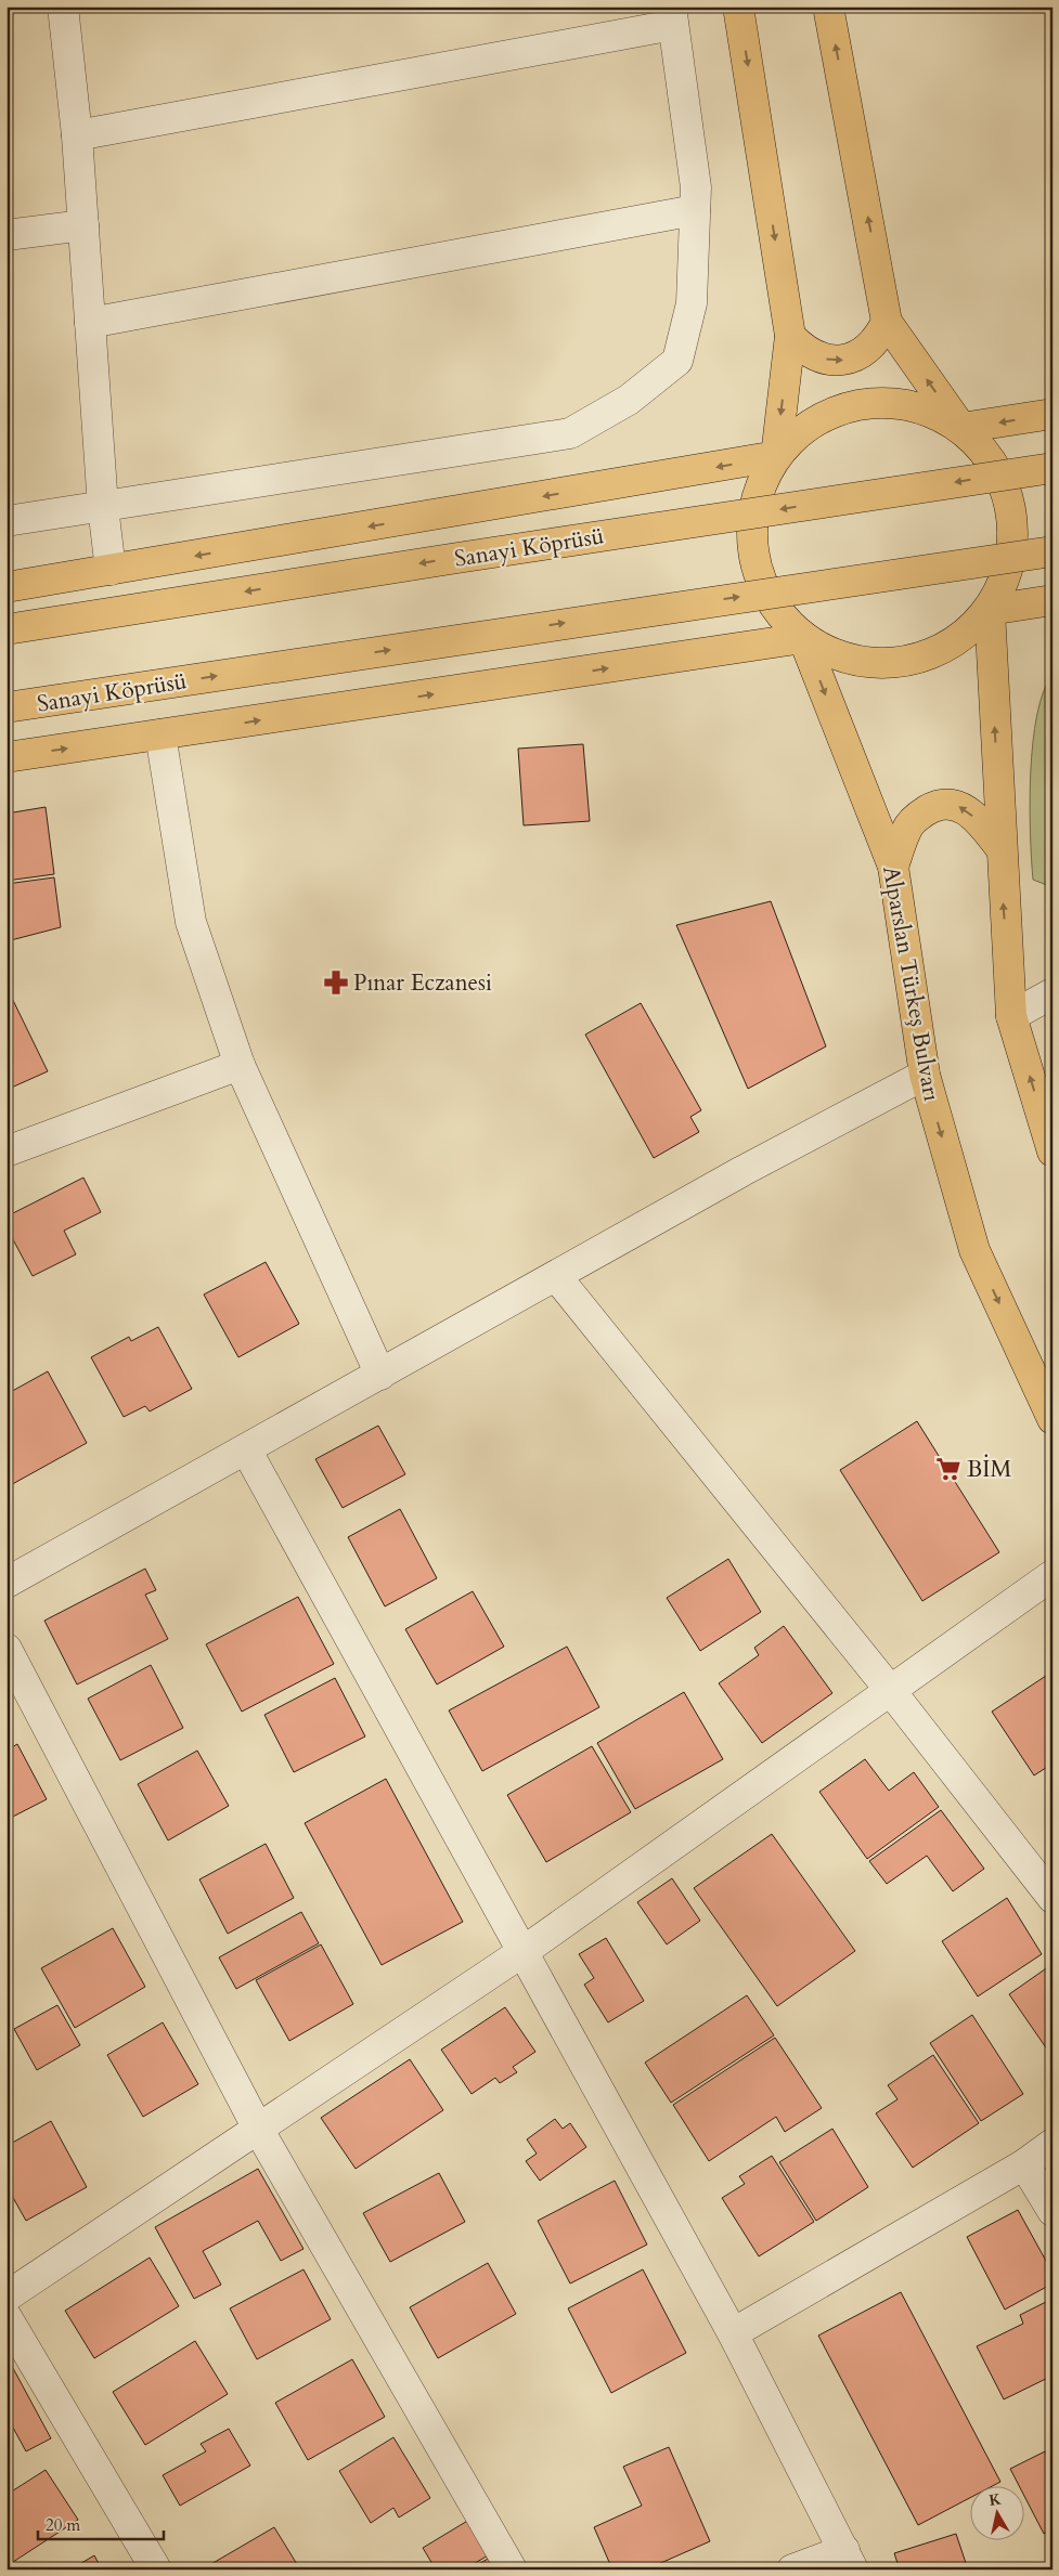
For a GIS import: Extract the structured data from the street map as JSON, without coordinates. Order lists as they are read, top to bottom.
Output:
{
  "streets": {
    "main road": ["Sanayi Köprüsü", "Alparslan Türkeş Bulvarı"]
  },
  "places": {
    "pharmacy": ["Pınar Eczanesi"],
    "supermarket": ["BİM"]
  },
  "scale_bar": "20 m",
  "north": "top"
}
